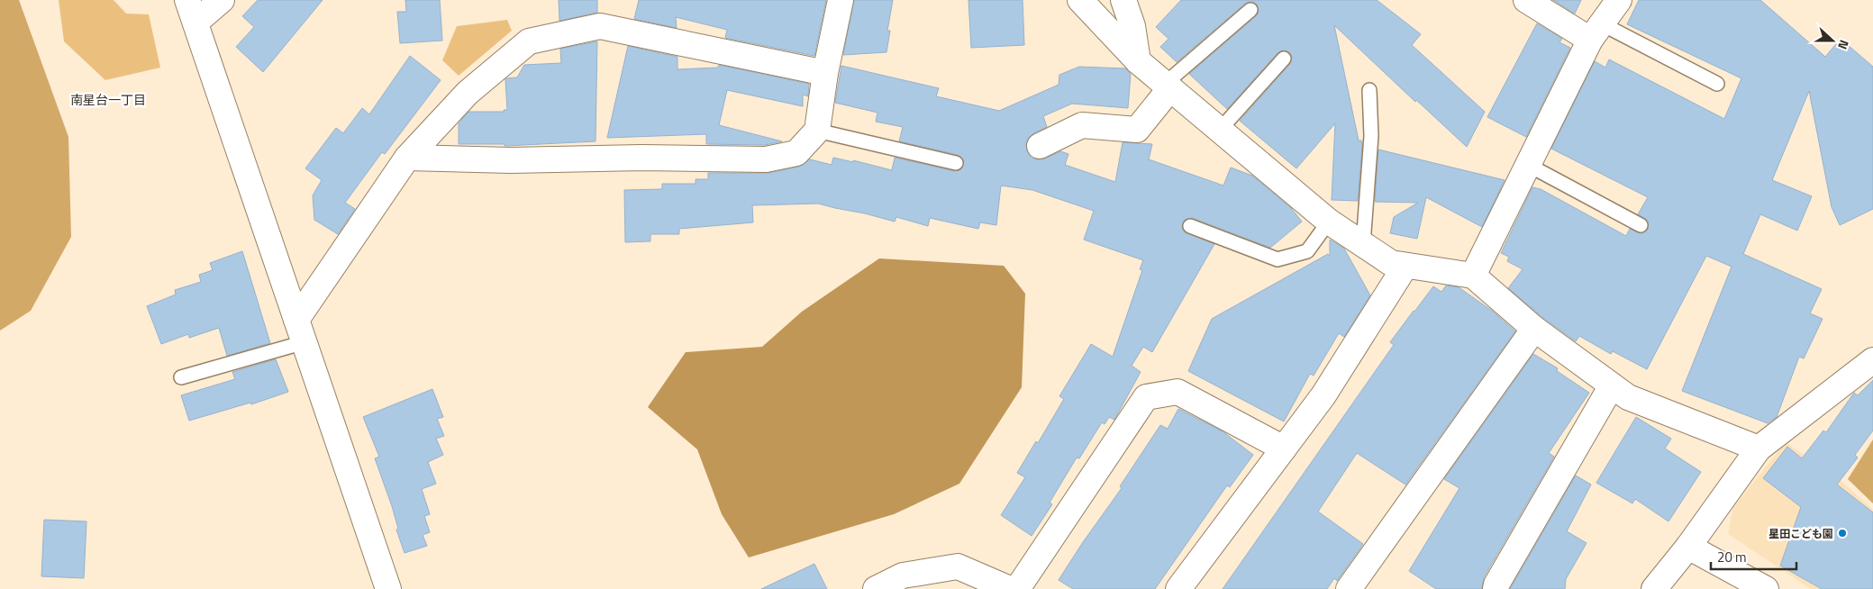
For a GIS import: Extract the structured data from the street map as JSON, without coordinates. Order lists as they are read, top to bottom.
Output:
{
  "districts": ["南星台一丁目"],
  "places": ["星田こども園"],
  "scale_bar": "20 m",
  "north": "right"
}
